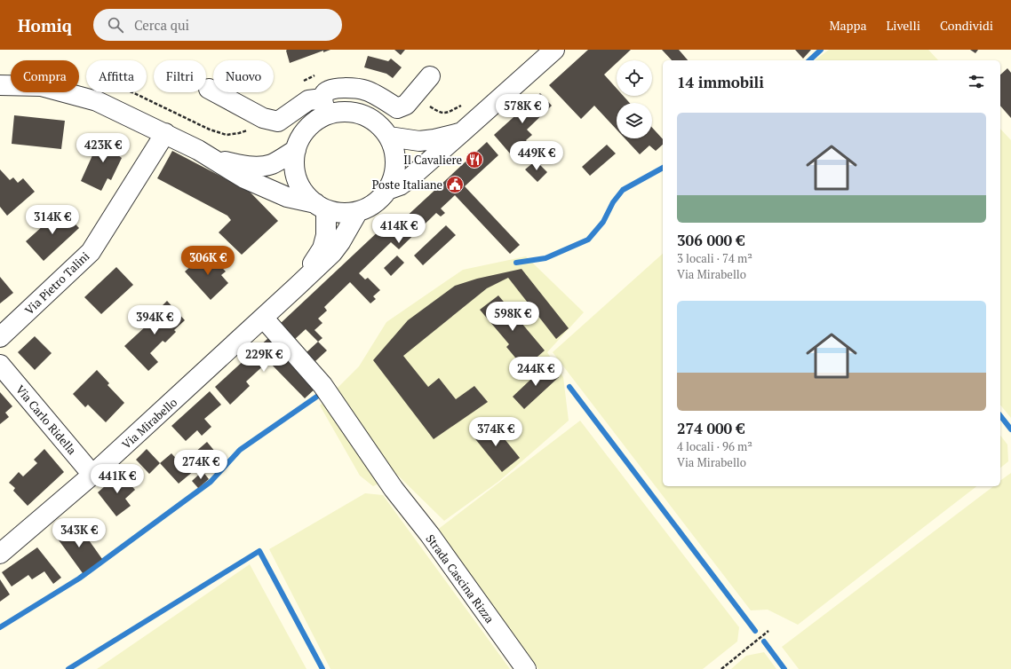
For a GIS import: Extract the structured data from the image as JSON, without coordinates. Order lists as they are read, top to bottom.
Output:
{
  "streets": {
    "street": [
      "Via Pietro Talini",
      "Via Carlo Ridella",
      "Via Mirabello",
      "Strada Cascina Rizza"
    ]
  },
  "crossings": [
    ["Via Carlo Ridella", "Via Mirabello"],
    ["Via Mirabello", "Strada Cascina Rizza"]
  ],
  "places": {
    "restaurant": ["Il Cavaliere"],
    "public building": ["Poste Italiane"]
  },
  "page": {
    "header": "Homiq",
    "search": "Cerca qui",
    "nav": ["Mappa", "Livelli", "Condividi"],
    "chip": [
      "Compra",
      "Affitta",
      "Filtri",
      "Nuovo"
    ],
    "heading": "14 immobili",
    "price": [
      "578K €",
      "423K €",
      "449K €",
      "314K €",
      "414K €",
      "306K €",
      "598K €",
      "394K €",
      "229K €",
      "244K €",
      "374K €",
      "274K €",
      "441K €",
      "343K €"
    ],
    "list": [
      {
        "name": "306 000 €",
        "note": "3 locali · 74 m² · Via Mirabello"
      },
      {
        "name": "274 000 €",
        "note": "4 locali · 96 m² · Via Mirabello"
      }
    ]
  }
}
